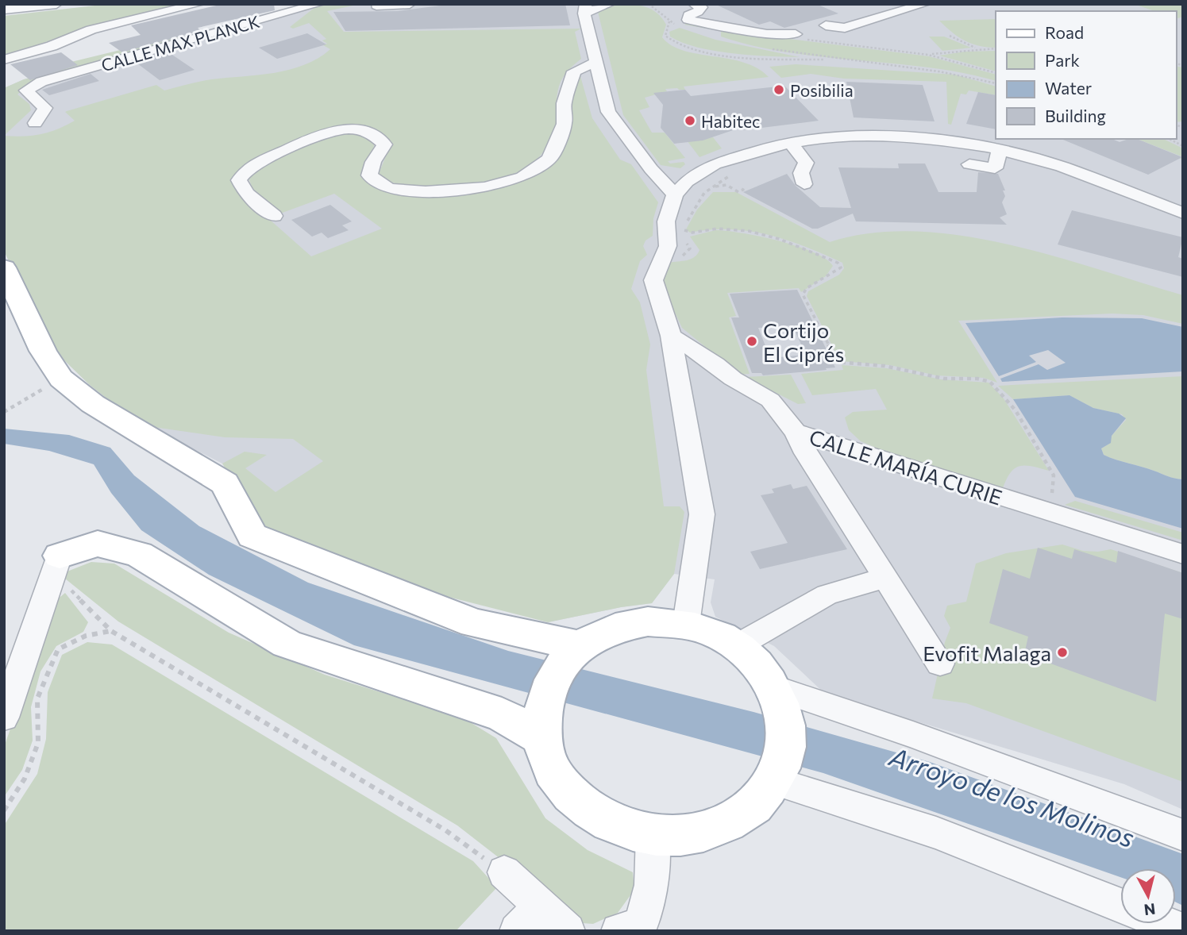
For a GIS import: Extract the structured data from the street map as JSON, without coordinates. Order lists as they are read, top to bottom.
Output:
{
  "streets": {
    "street": ["CALLE MAX PLANCK", "CALLE MARÍA CURIE"]
  },
  "water": ["Arroyo de los Molinos"],
  "places": [
    "Posibilia",
    "Habitec",
    "Cortijo El Ciprés",
    "Evofit Malaga"
  ],
  "legend": [
    "Road",
    "Park",
    "Water",
    "Building"
  ],
  "north": "bottom"
}
